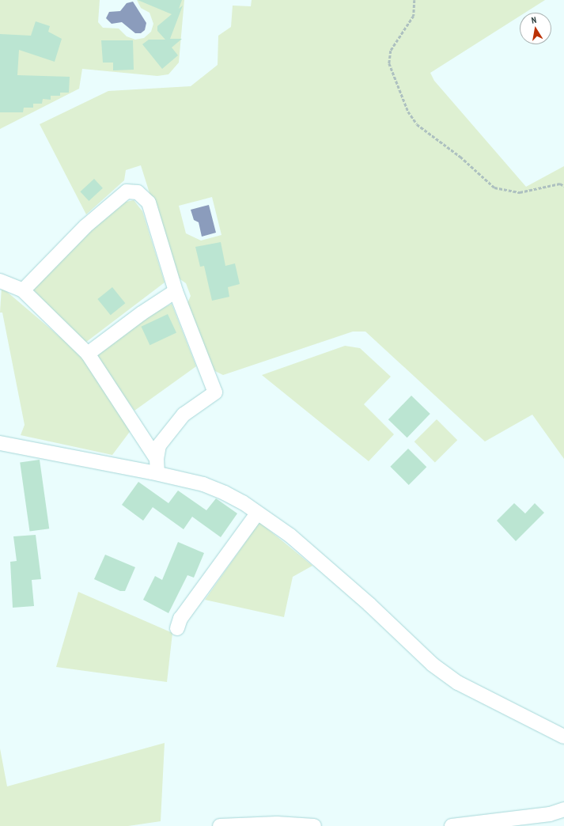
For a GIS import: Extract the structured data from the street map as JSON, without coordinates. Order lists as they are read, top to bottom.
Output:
{
  "north": "top"
}
